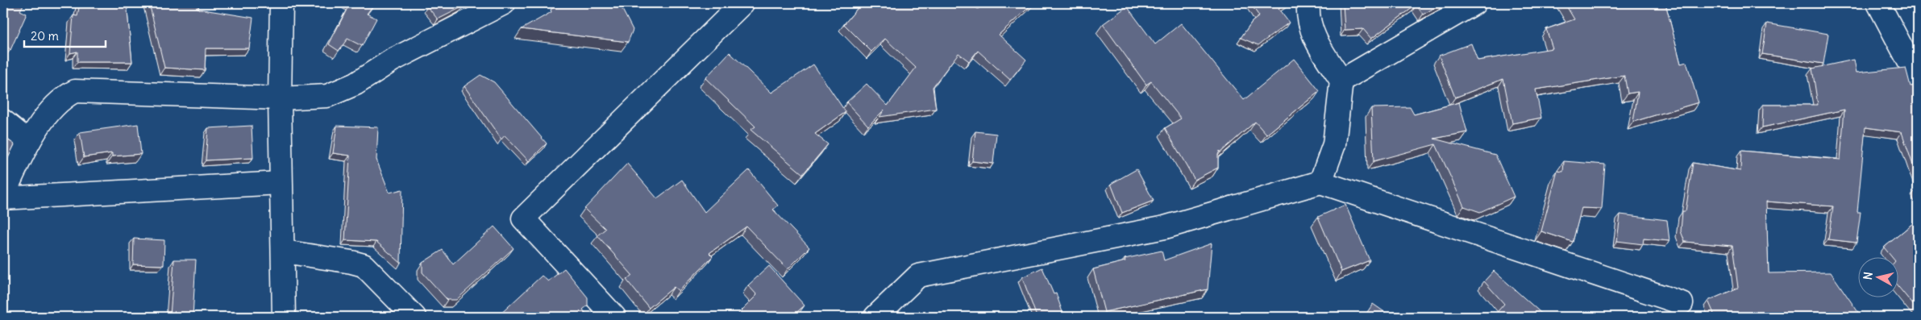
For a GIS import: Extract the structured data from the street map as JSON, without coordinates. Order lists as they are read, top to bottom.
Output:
{
  "scale_bar": "20 m",
  "north": "left"
}
